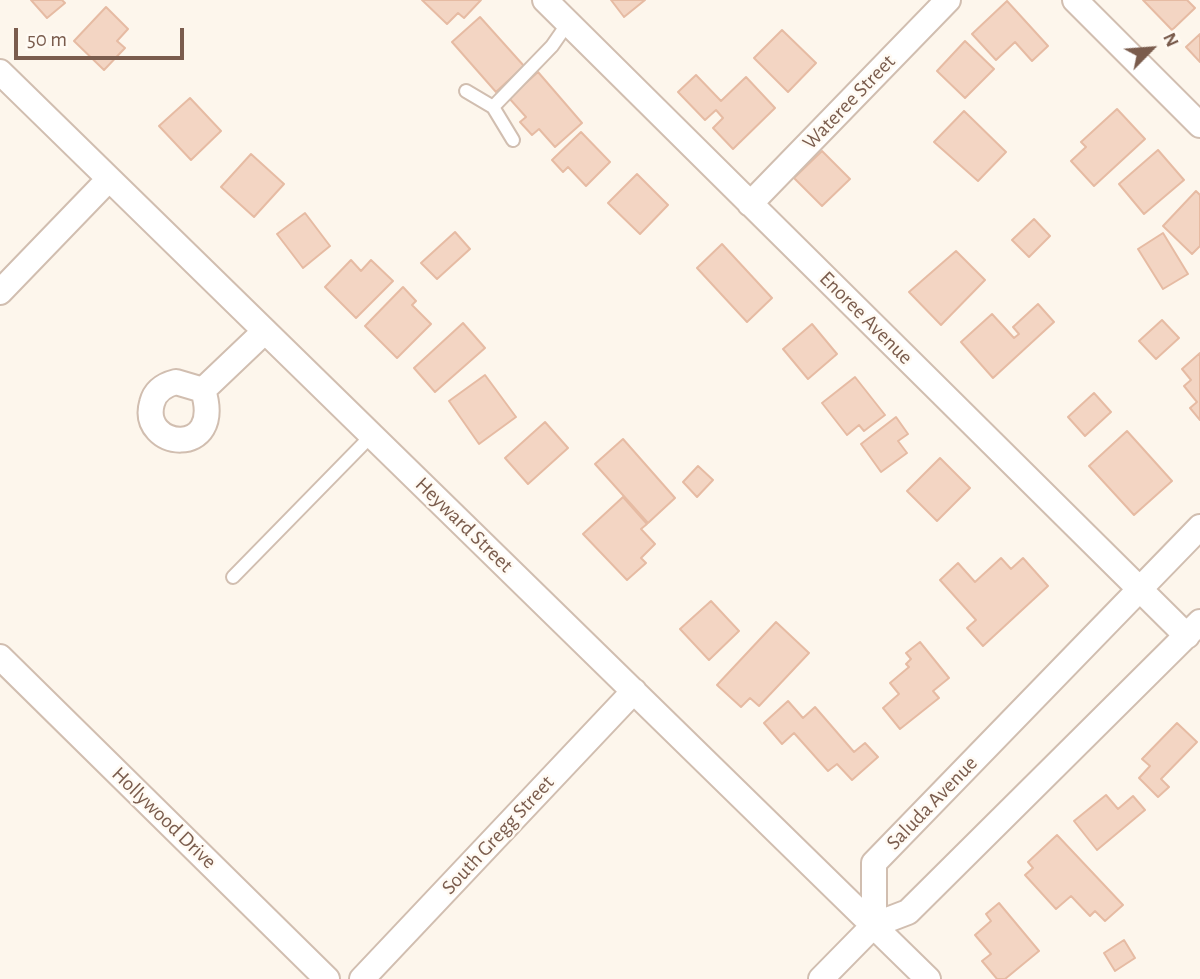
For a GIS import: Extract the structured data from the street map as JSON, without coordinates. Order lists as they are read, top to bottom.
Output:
{
  "streets": {
    "street": [
      "Wateree Street",
      "Enoree Avenue",
      "Heyward Street",
      "Saluda Avenue",
      "Hollywood Drive",
      "South Gregg Street"
    ]
  },
  "crossings": [
    ["Wateree Street", "Enoree Avenue"],
    ["Enoree Avenue", "Saluda Avenue"],
    ["Heyward Street", "Saluda Avenue"],
    ["Heyward Street", "South Gregg Street"]
  ],
  "scale_bar": "50 m",
  "north": "top right"
}
